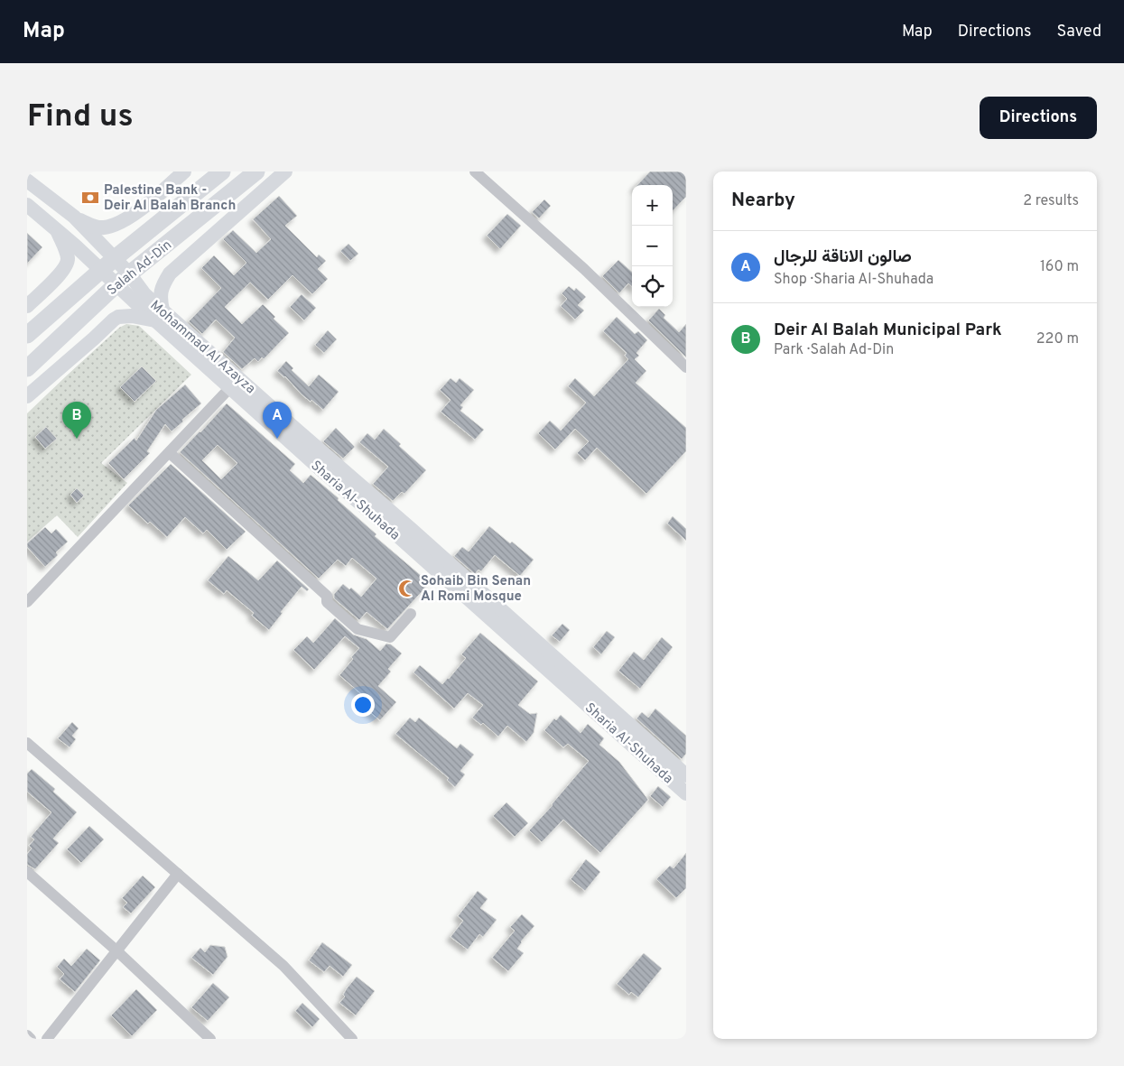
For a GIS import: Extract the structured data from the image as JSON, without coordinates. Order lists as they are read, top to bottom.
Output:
{
  "streets": {
    "highway": ["Salah Ad-Din"],
    "main road": ["Mohammad Al Azayza", "Sharia Al-Shuhada"]
  },
  "crossings": [
    ["Mohammad Al Azayza", "Sharia Al-Shuhada"]
  ],
  "places": {
    "bank": ["Palestine Bank - Deir Al Balah Branch"],
    "mosque": ["Sohaib Bin Senan Al Romi Mosque"]
  },
  "page": {
    "header": "Map",
    "nav": ["Map", "Directions", "Saved"],
    "buttons": "Directions",
    "title": "Find us",
    "heading": ["Nearby", "2 results"],
    "map_buttons": ["+", "−"],
    "list": [
      {
        "mark": "A",
        "name": "صالون الاناقة للرجال",
        "note": "Shop · Sharia Al-Shuhada",
        "value": "160 m"
      },
      {
        "mark": "B",
        "name": "Deir Al Balah Municipal Park",
        "note": "Park · Salah Ad-Din",
        "value": "220 m"
      }
    ],
    "pins": ["A", "B"]
  }
}
